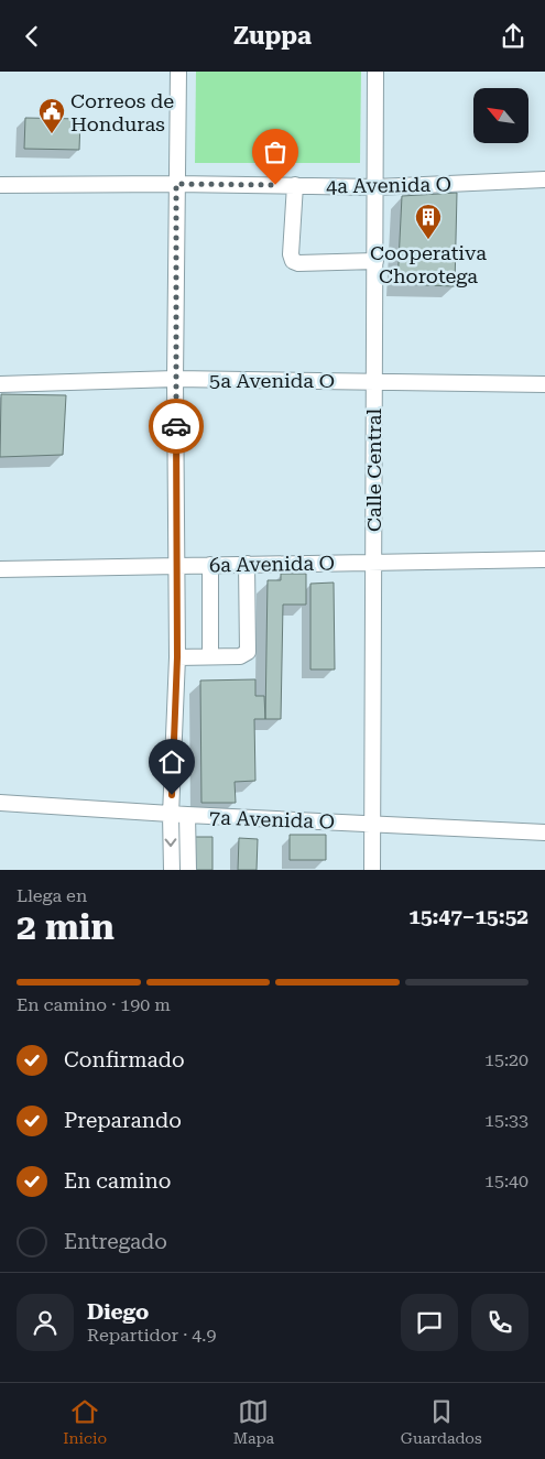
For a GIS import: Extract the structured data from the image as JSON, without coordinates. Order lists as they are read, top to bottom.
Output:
{
  "streets": {
    "street": [
      "4a Avenida O",
      "5a Avenida O",
      "Calle Central",
      "6a Avenida O",
      "7a Avenida O"
    ]
  },
  "crossings": [
    ["4a Avenida O", "Calle Central"],
    ["5a Avenida O", "Calle Central"],
    ["Calle Central", "6a Avenida O"],
    ["Calle Central", "7a Avenida O"]
  ],
  "places": {
    "public building": ["Correos de Honduras"],
    "building": ["Cooperativa Chorotega"]
  },
  "north": "top left",
  "page": {
    "header": "Zuppa",
    "heading": ["2 min", "Llega en", "15:47–15:52"],
    "panel": ["Diego", "Repartidor · 4.9"],
    "bar": "En camino · 190 m",
    "list": [
      ["Confirmado", "15:20"],
      ["Preparando", "15:33"],
      ["En camino", "15:40"],
      "Entregado"
    ],
    "tabs": ["Inicio", "Mapa", "Guardados"]
  }
}
